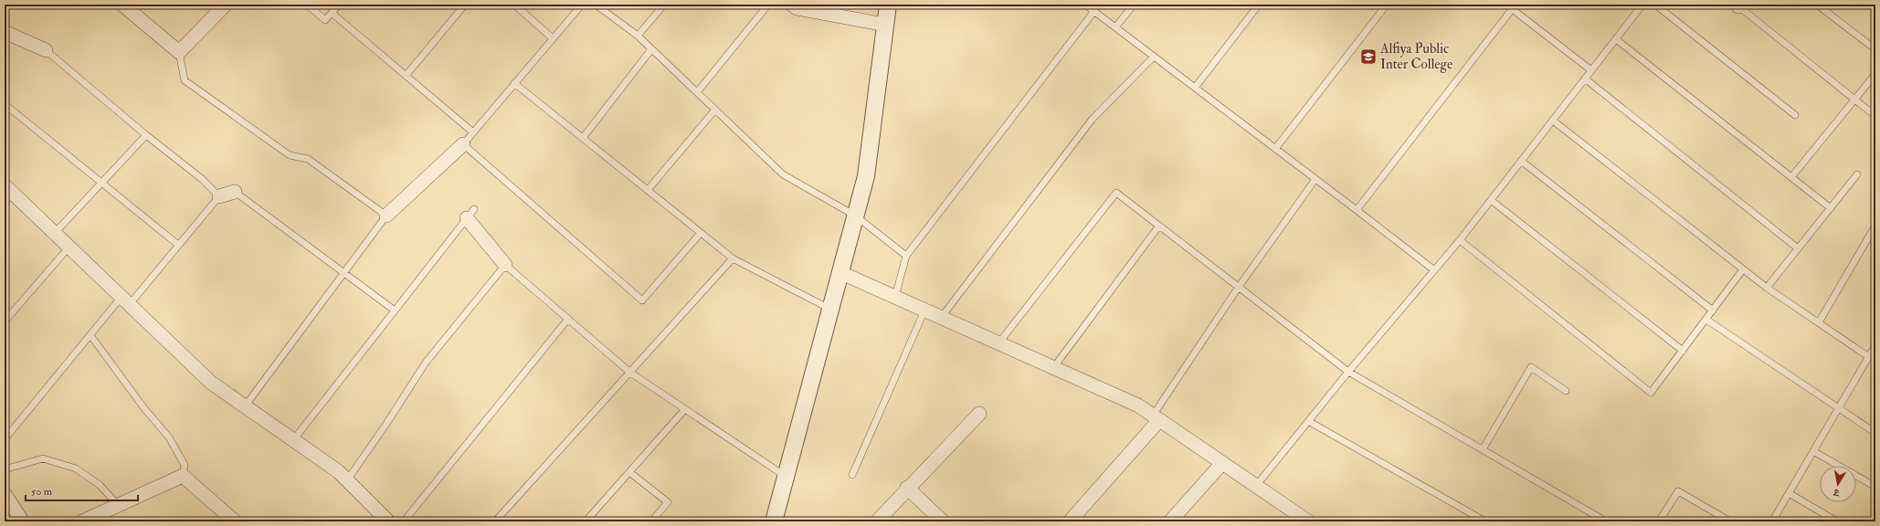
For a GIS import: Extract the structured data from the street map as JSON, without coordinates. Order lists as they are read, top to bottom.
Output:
{
  "places": {
    "school or university": ["Alfiya Public Inter College"]
  },
  "scale_bar": "50 m",
  "north": "bottom"
}
